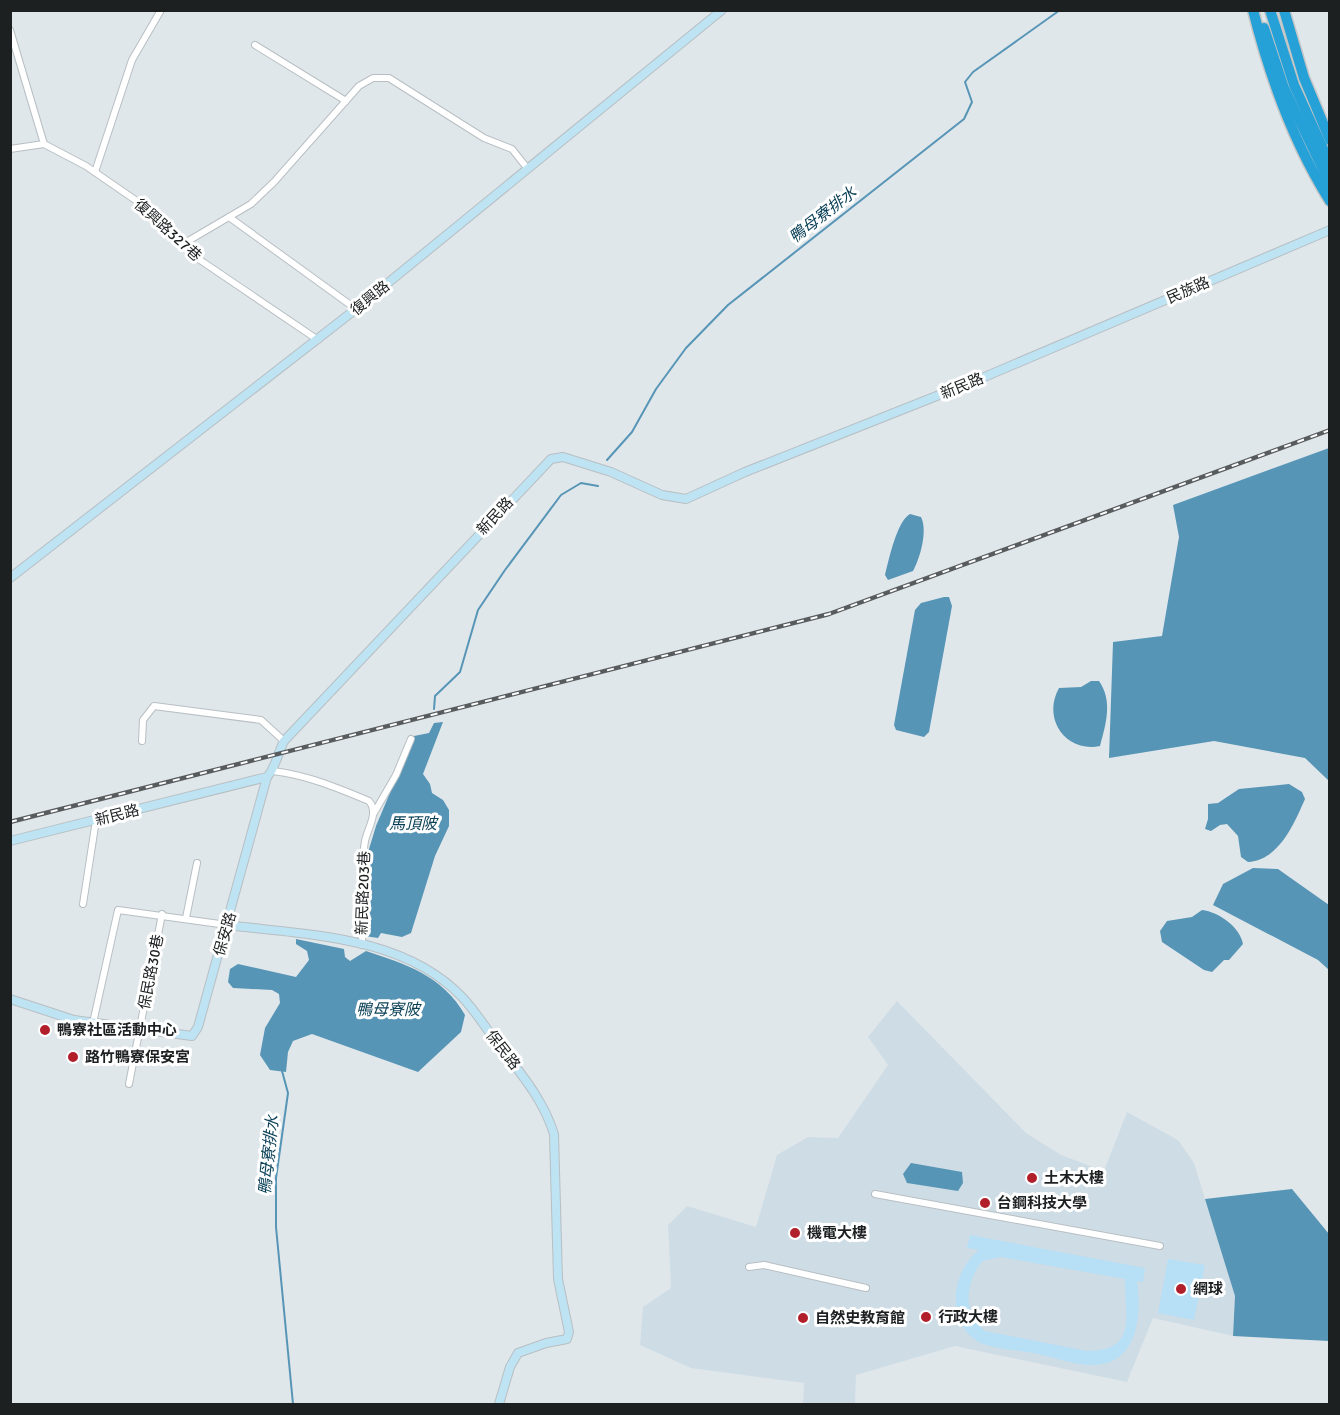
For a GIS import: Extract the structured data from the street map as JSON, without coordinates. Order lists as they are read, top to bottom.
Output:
{
  "streets": {
    "street": [
      "復興路327巷",
      "民族路",
      "復興路",
      "新民路",
      "新民路203巷",
      "保安路",
      "保民路30巷",
      "保民路"
    ]
  },
  "crossings": [
    ["復興路327巷", "復興路"],
    ["民族路", "新民路"],
    ["新民路", "保安路"],
    ["新民路203巷", "保民路"],
    ["保安路", "保民路30巷"],
    ["保安路", "保民路"],
    ["保民路30巷", "保民路"]
  ],
  "water": ["鴨母寮排水", "馬頂陂", "鴨母寮陂"],
  "places": [
    "鴨寮社區活動中心",
    "路竹鴨寮保安宮",
    "土木大樓",
    "台鋼科技大學",
    "機電大樓",
    "網球",
    "行政大樓",
    "自然史教育館"
  ]
}
